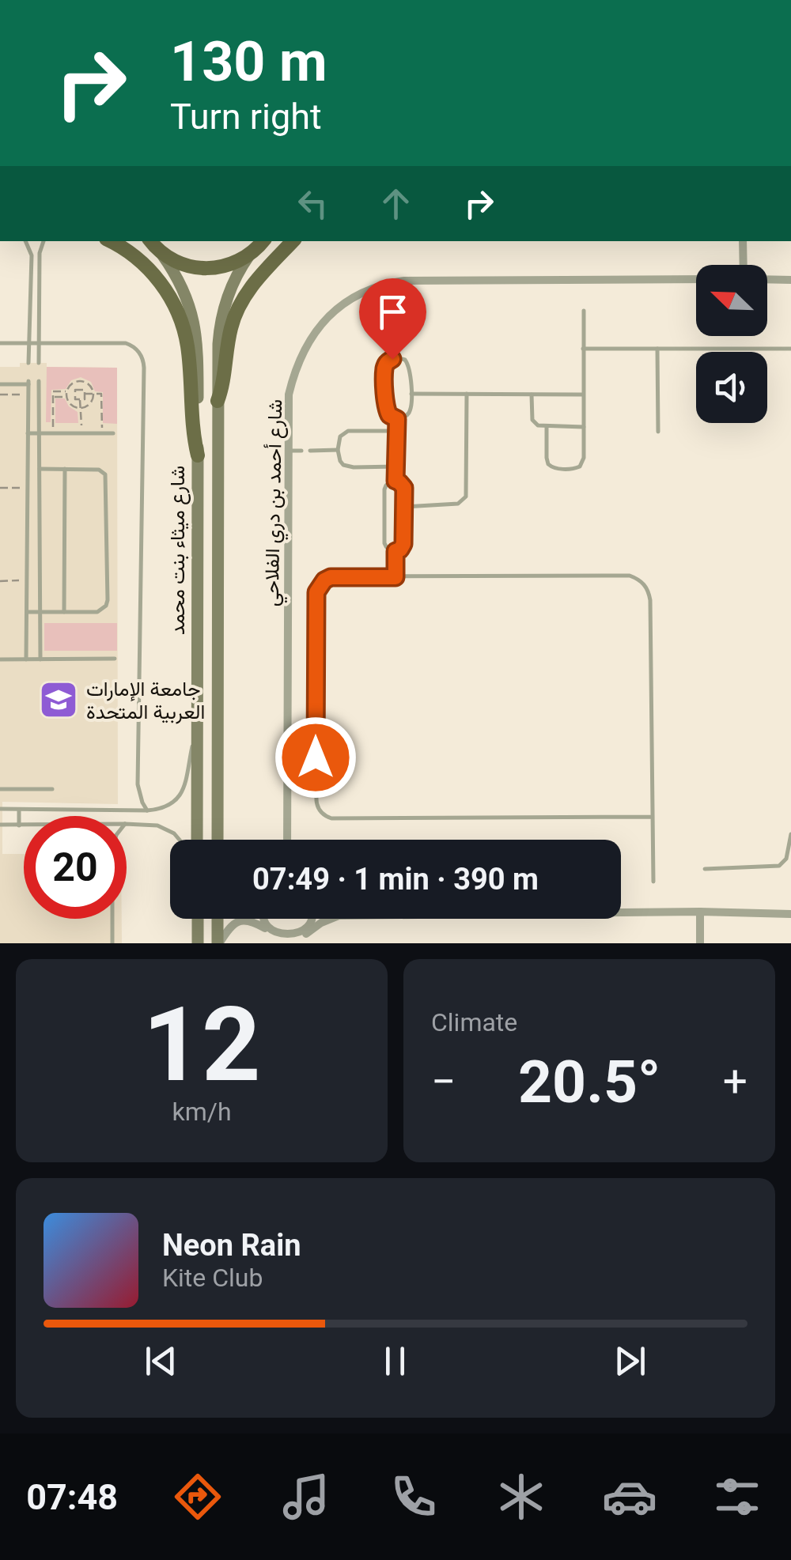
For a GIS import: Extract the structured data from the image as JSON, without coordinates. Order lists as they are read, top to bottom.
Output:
{
  "streets": {
    "main road": ["شارع ميثاء بنت محمد"],
    "street": ["شارع أحمد بن دري الفلاحي"]
  },
  "places": {
    "school or university": ["جامعة الإمارات العربية المتحدة"]
  },
  "north": "top left",
  "page": {
    "turn": ["130 m", "Turn right"],
    "limit": "20",
    "trip": "07:49 · 1 min · 390 m",
    "tile": [
      ["12", "km/h"],
      "Climate"
    ],
    "heat": ["−", "20.5°", "+"],
    "song": ["Neon Rain", "Kite Club"],
    "tabs": "07:48"
  }
}
